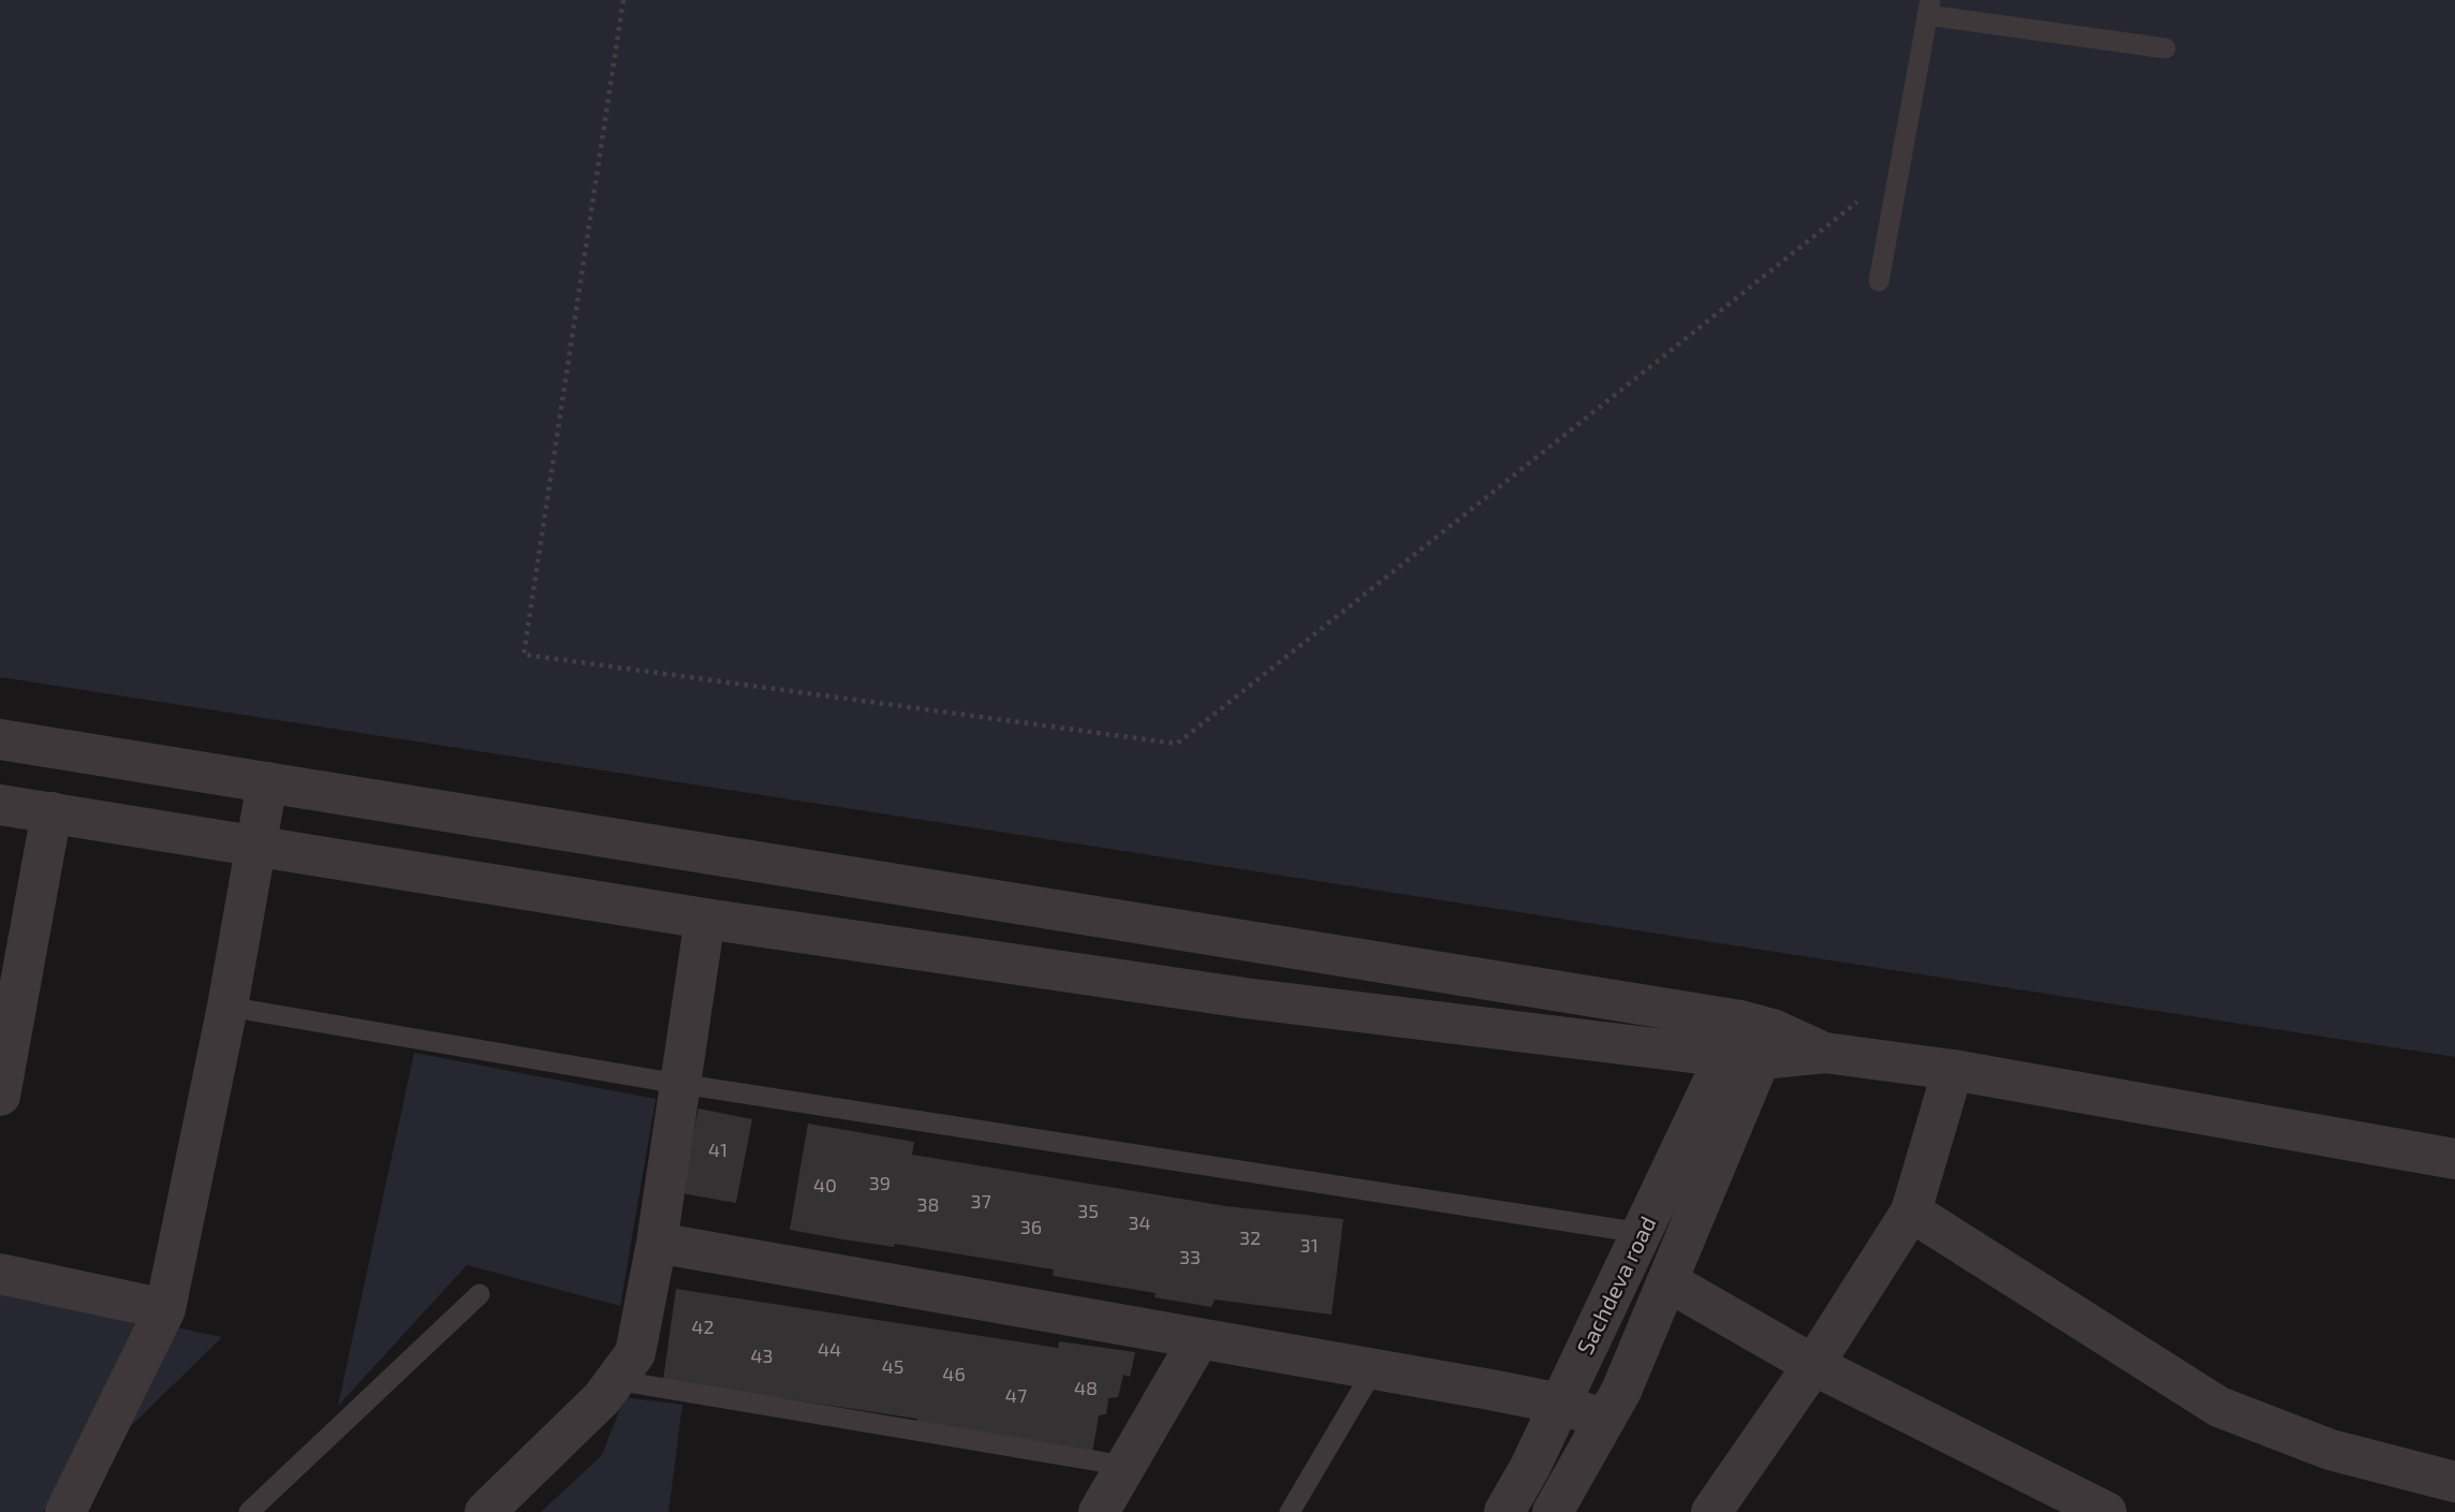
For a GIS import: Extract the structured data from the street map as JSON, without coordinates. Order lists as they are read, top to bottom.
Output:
{
  "streets": {
    "street": ["Sachdeva road"]
  },
  "house_numbers": [
    "41",
    "39",
    "40",
    "37",
    "38",
    "35",
    "34",
    "36",
    "32",
    "31",
    "33",
    "42",
    "44",
    "43",
    "45",
    "46",
    "48",
    "47"
  ]
}
